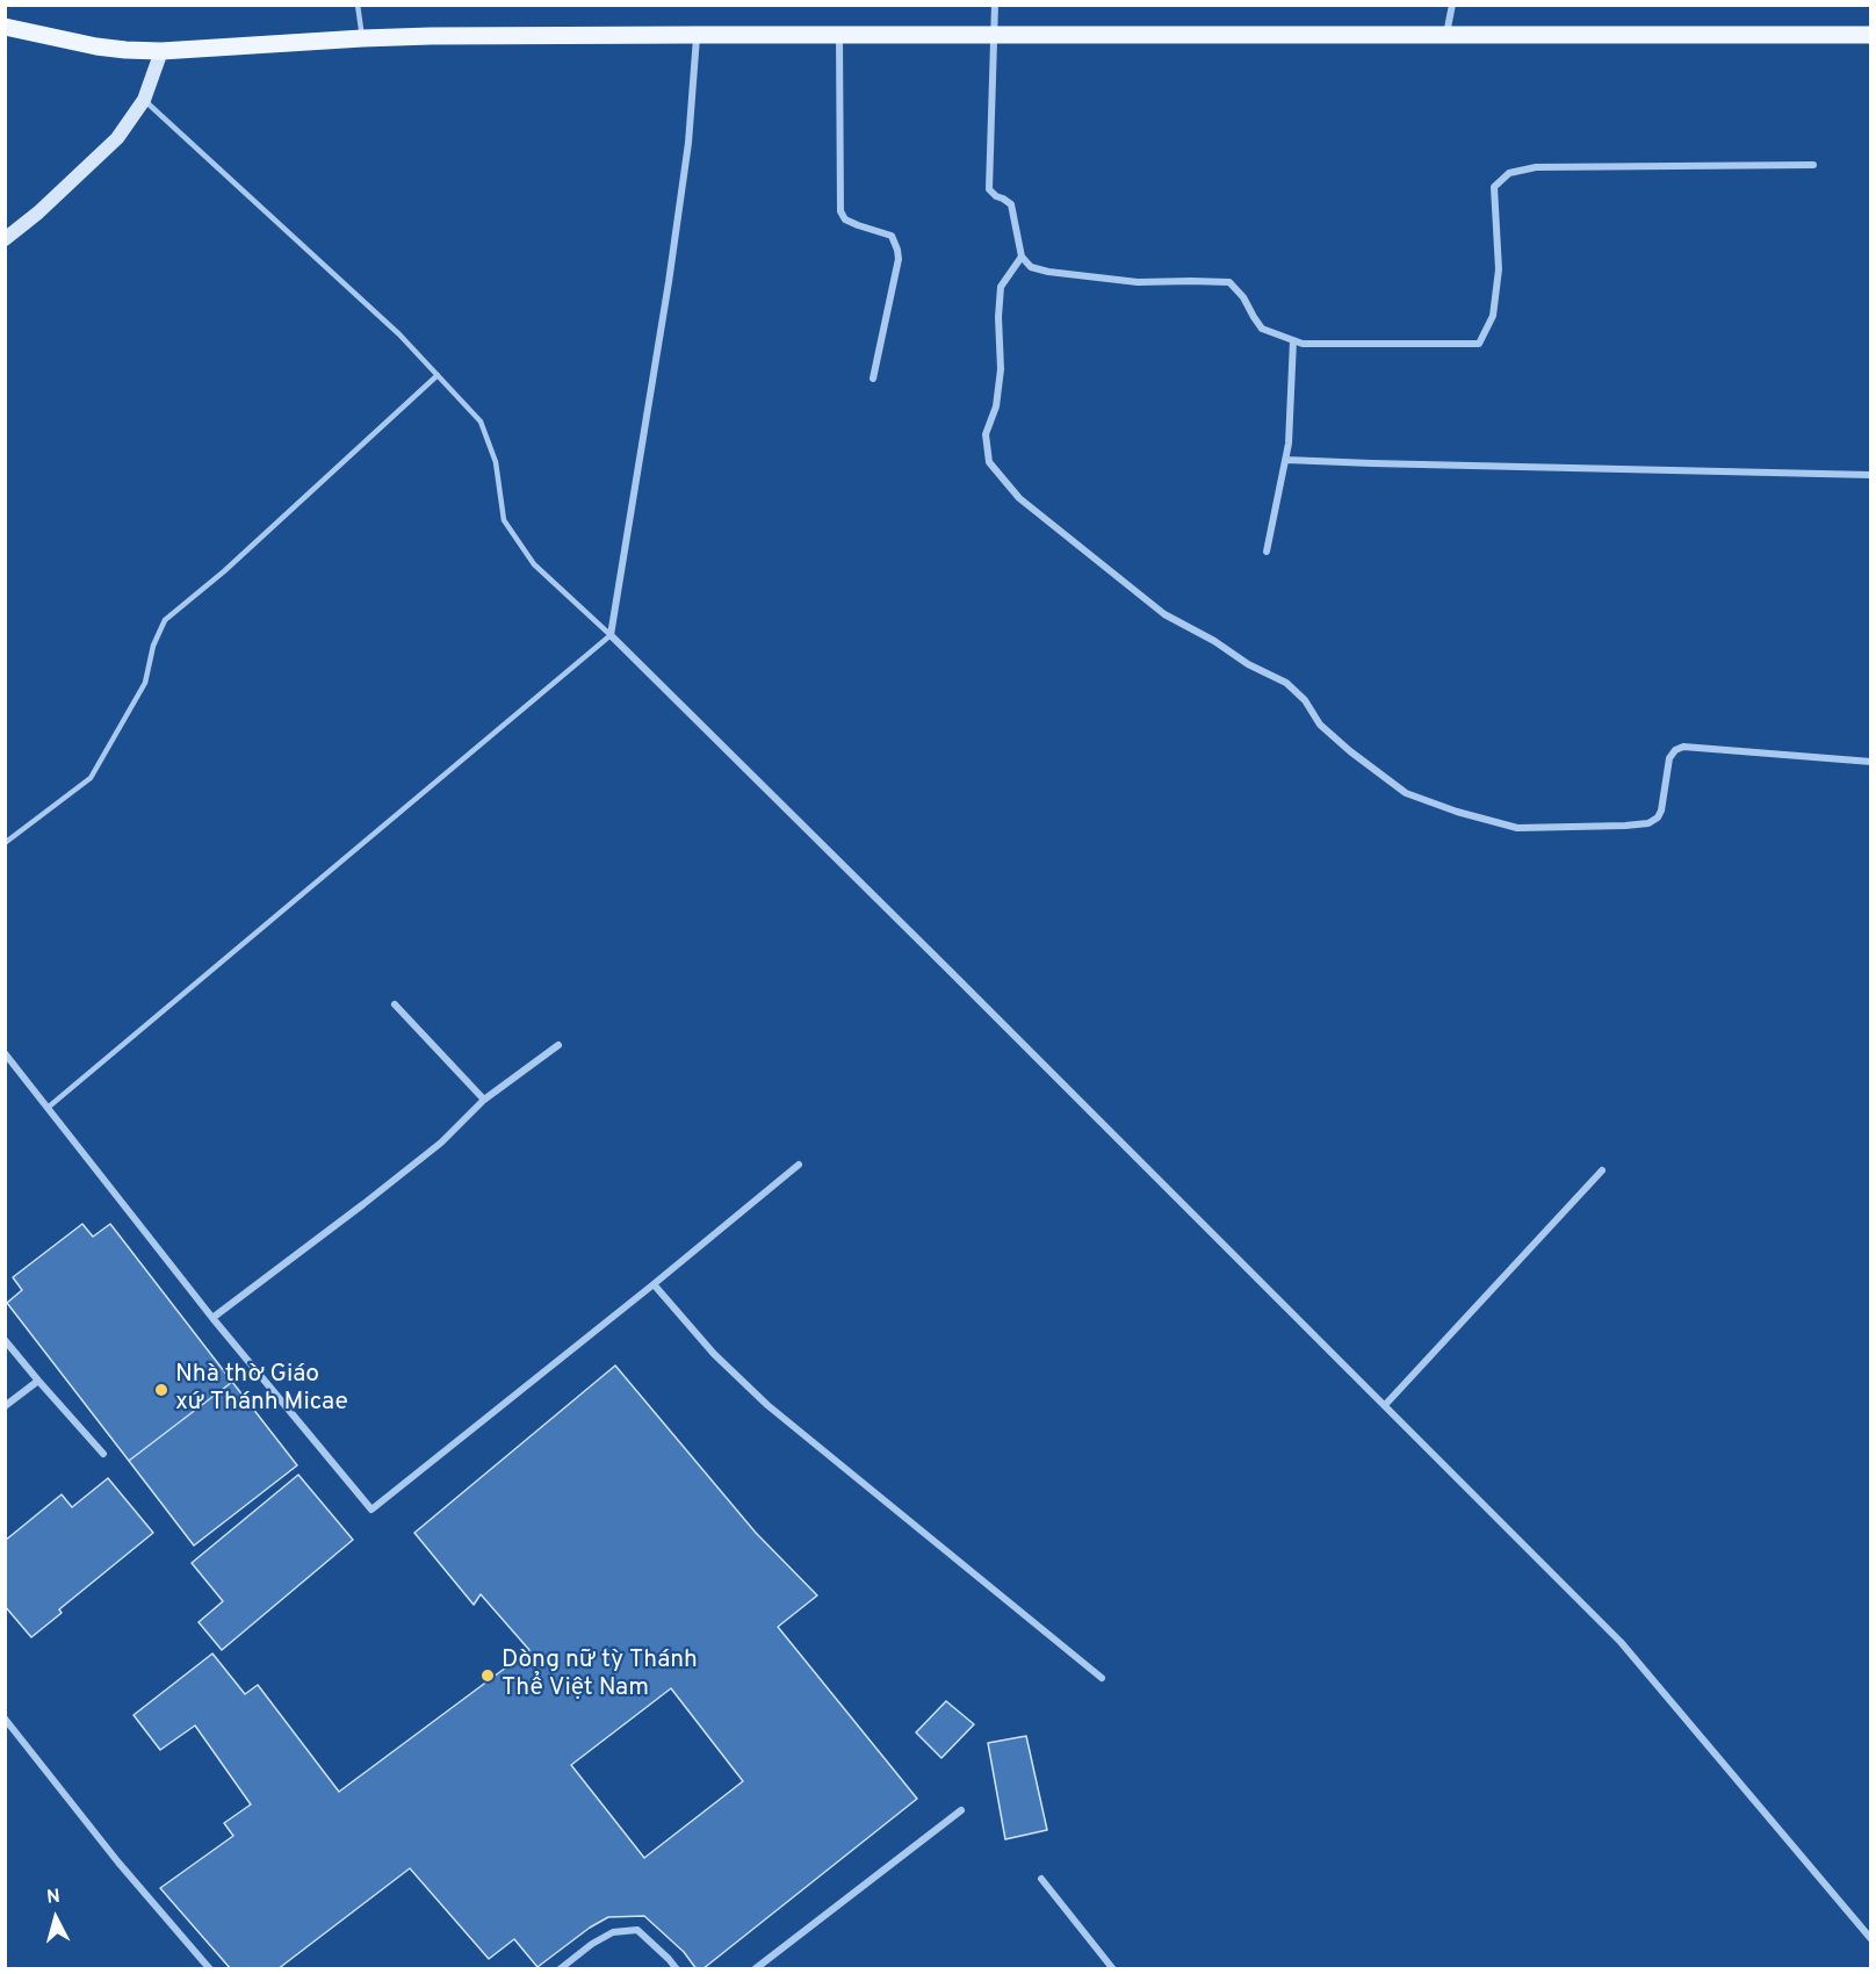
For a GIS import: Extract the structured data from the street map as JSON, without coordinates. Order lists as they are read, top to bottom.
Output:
{
  "places": ["Nhà thờ Giáo xứ Thánh Micae", "Dòng nữ tỳ Thánh Thể Việt Nam"],
  "north": "top"
}
